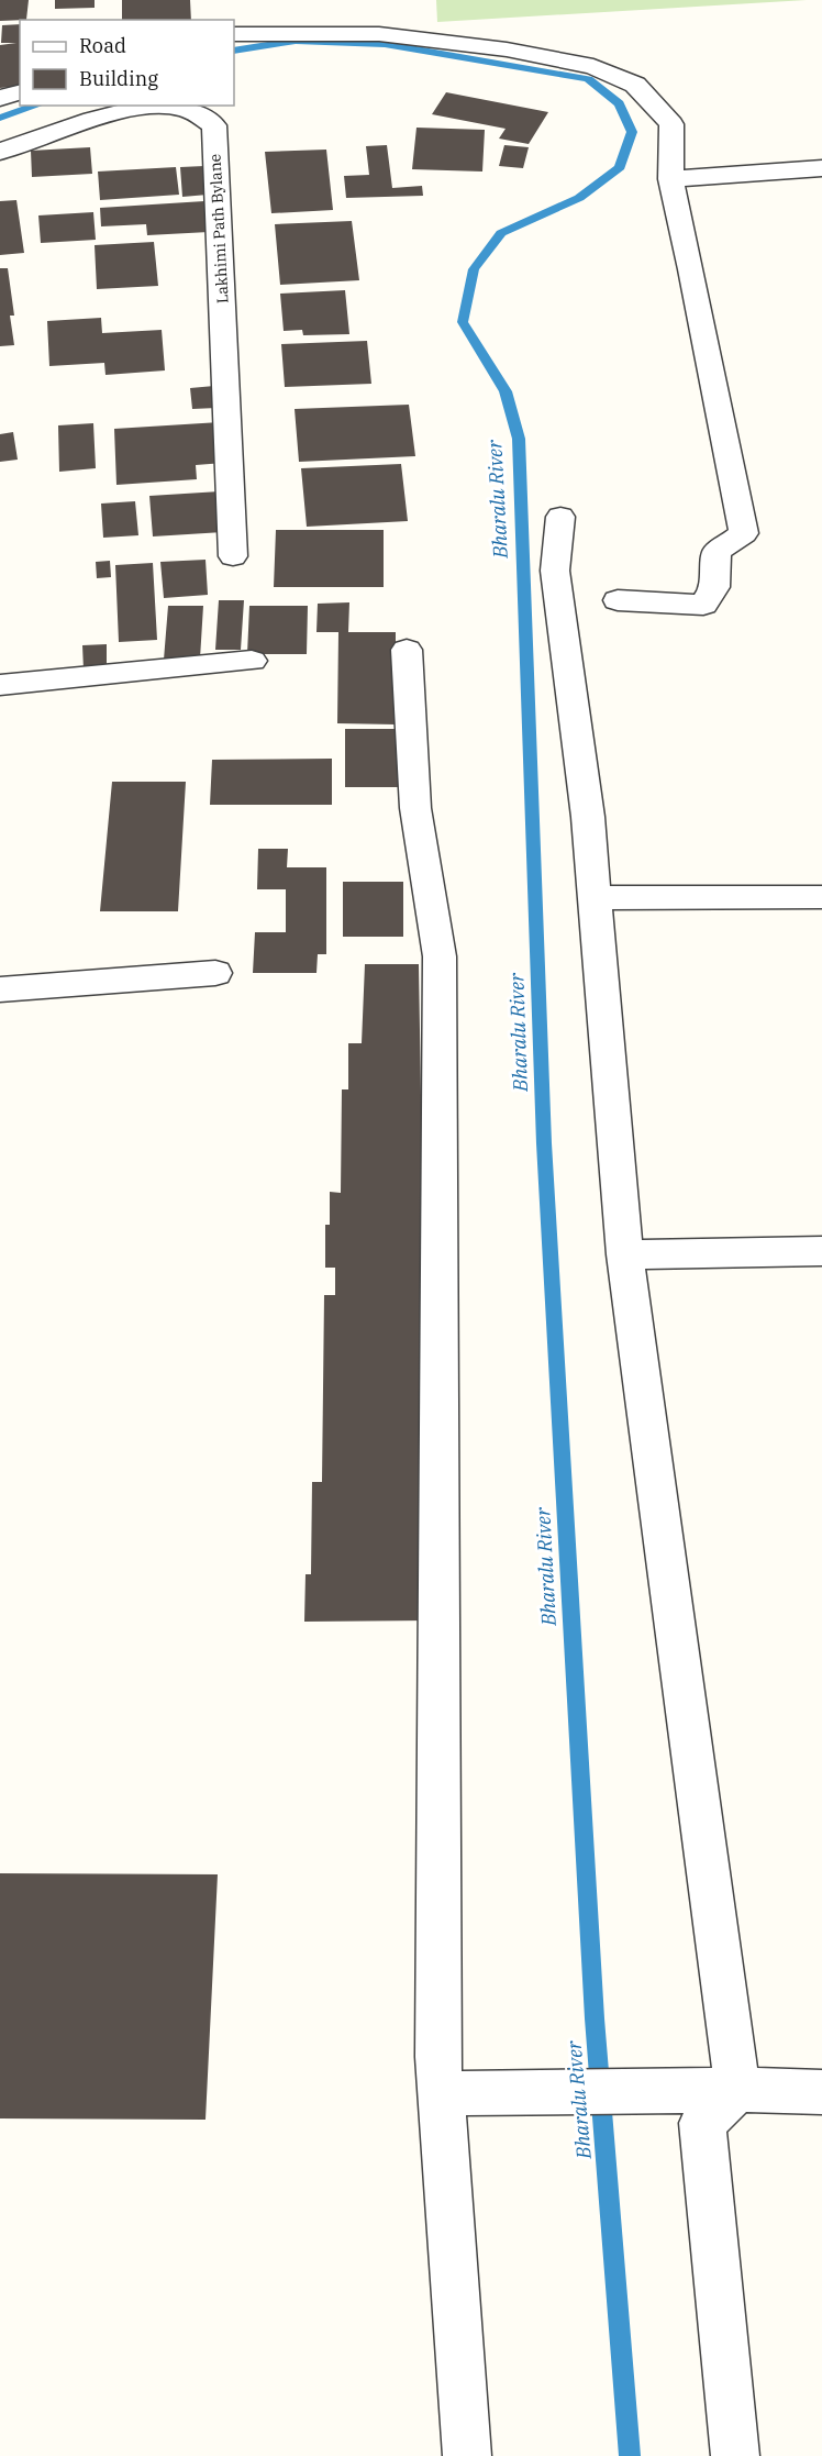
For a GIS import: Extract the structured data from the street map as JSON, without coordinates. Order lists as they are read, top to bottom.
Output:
{
  "streets": {
    "street": ["Lakhimi Path Bylane"]
  },
  "water": ["Bharalu River"],
  "legend": ["Road", "Building"]
}
